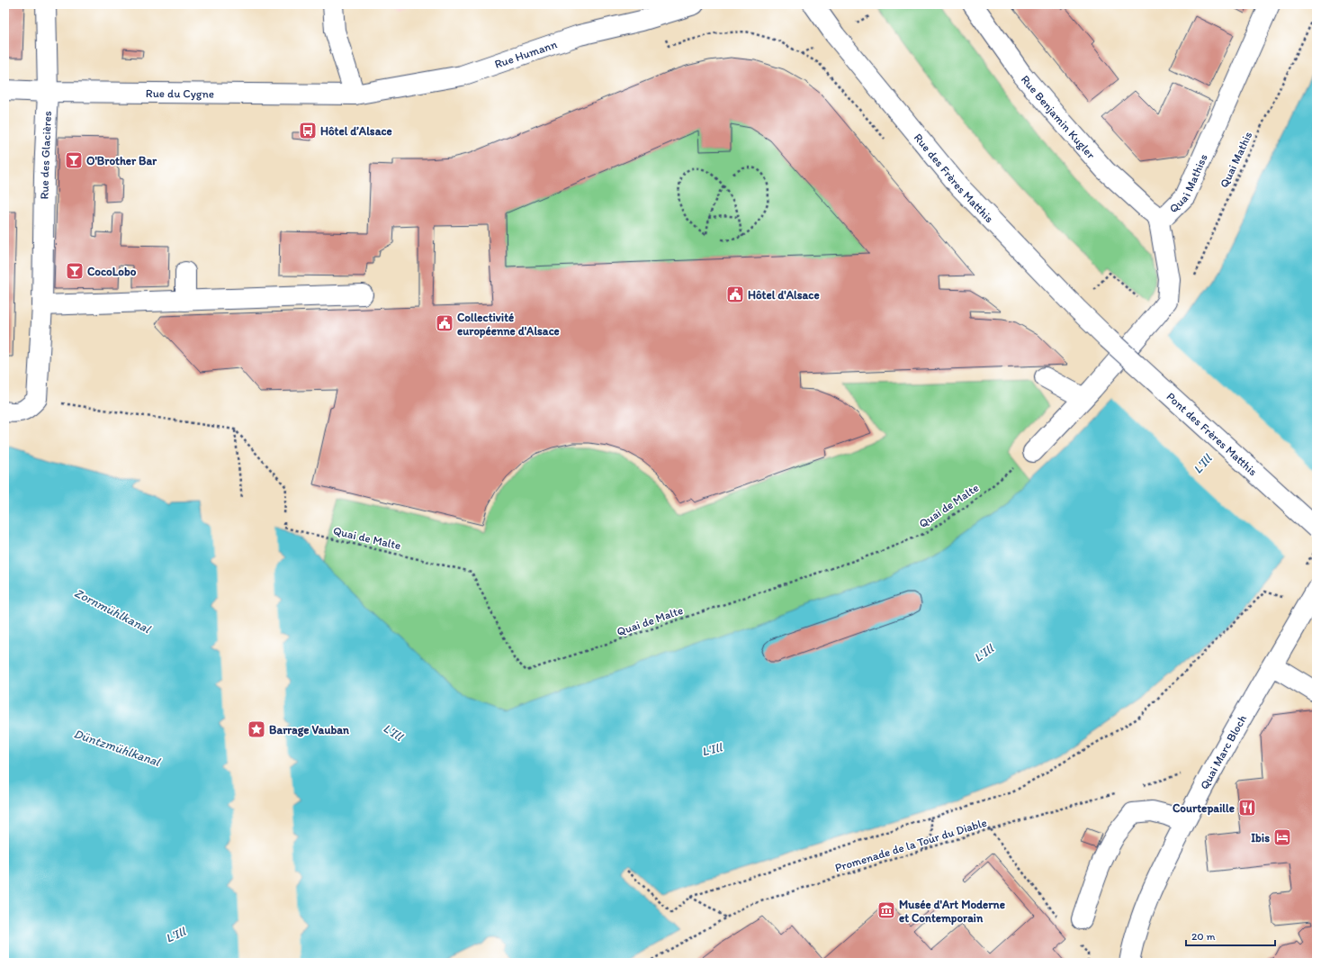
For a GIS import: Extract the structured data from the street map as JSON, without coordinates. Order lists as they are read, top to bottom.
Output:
{
  "streets": {
    "street": [
      "Rue Humann",
      "Rue du Cygne",
      "Rue Benjamin Kugler",
      "Rue des Glacières",
      "Rue des Frères Matthis",
      "Quai Mathiss",
      "Pont des Frères Matthis",
      "Quai Marc Bloch"
    ],
    "path": ["Quai Mathis", "Quai de Malte", "Promenade de la Tour du Diable"]
  },
  "crossings": [
    ["Rue Humann", "Rue du Cygne"],
    ["Rue du Cygne", "Rue des Glacières"],
    ["Rue Benjamin Kugler", "Quai Mathiss"],
    ["Rue des Frères Matthis", "Pont des Frères Matthis"],
    ["Quai Mathiss", "Quai de Malte"]
  ],
  "water": ["L'Ill", "Zornmühlkanal", "Düntzmühlkanal"],
  "places": {
    "bus stop": ["Hôtel d’Alsace"],
    "bar": ["O'Brother Bar", "CocoLobo"],
    "public building": ["Hôtel d'Alsace", "Collectivité européenne d'Alsace"],
    "place": ["Barrage Vauban"],
    "restaurant": ["Courtepaille"],
    "hotel": ["Ibis"],
    "museum": ["Musée d'Art Moderne et Contemporain"]
  },
  "scale_bar": "20 m"
}
